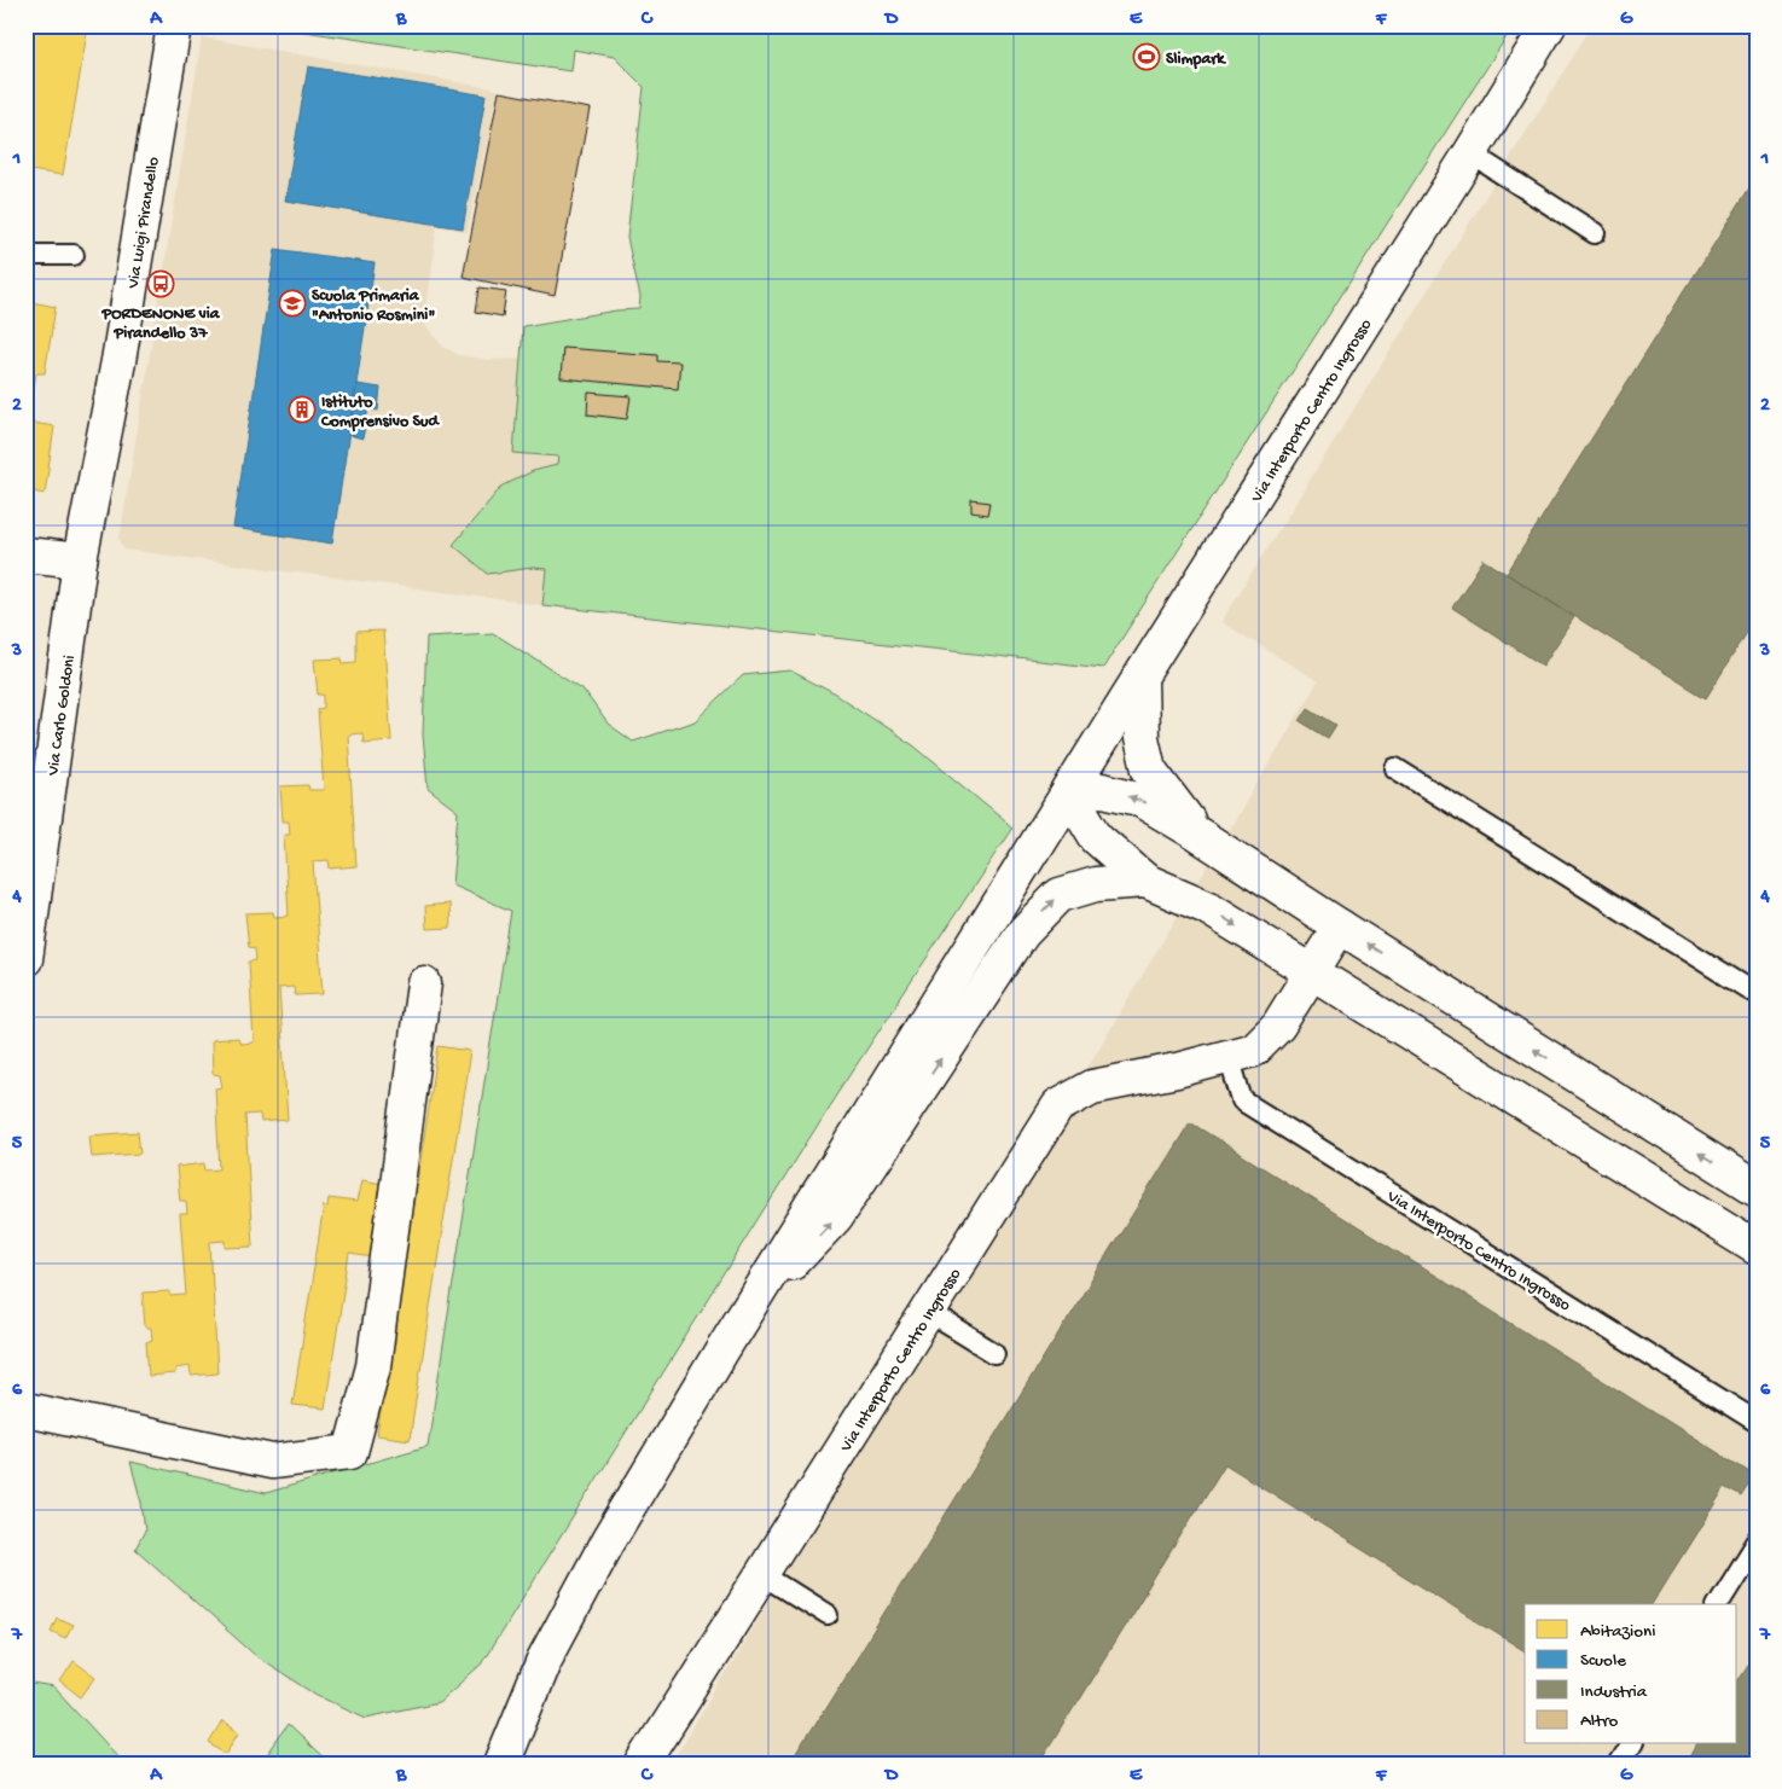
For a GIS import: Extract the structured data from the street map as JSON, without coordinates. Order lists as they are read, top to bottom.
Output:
{
  "streets": {
    "street": ["Via Luigi Pirandello", "Via Interporto Centro Ingrosso", "Via Carlo Goldoni"]
  },
  "crossings": [
    ["Via Luigi Pirandello", "Via Carlo Goldoni"]
  ],
  "places": {
    "sports": ["Slimpark"],
    "bus stop": ["PORDENONE via Pirandello 37"],
    "school or university": ["Scuola Primaria \"Antonio Rosmini\""],
    "building": ["Istituto Comprensivo Sud"]
  },
  "legend": [
    "Abitazioni",
    "Scuole",
    "Industria",
    "Altro"
  ],
  "grid": {
    "columns": [
      "A",
      "B",
      "C",
      "D",
      "E",
      "F",
      "G"
    ],
    "rows": [
      "1",
      "2",
      "3",
      "4",
      "5",
      "6",
      "7"
    ]
  }
}
